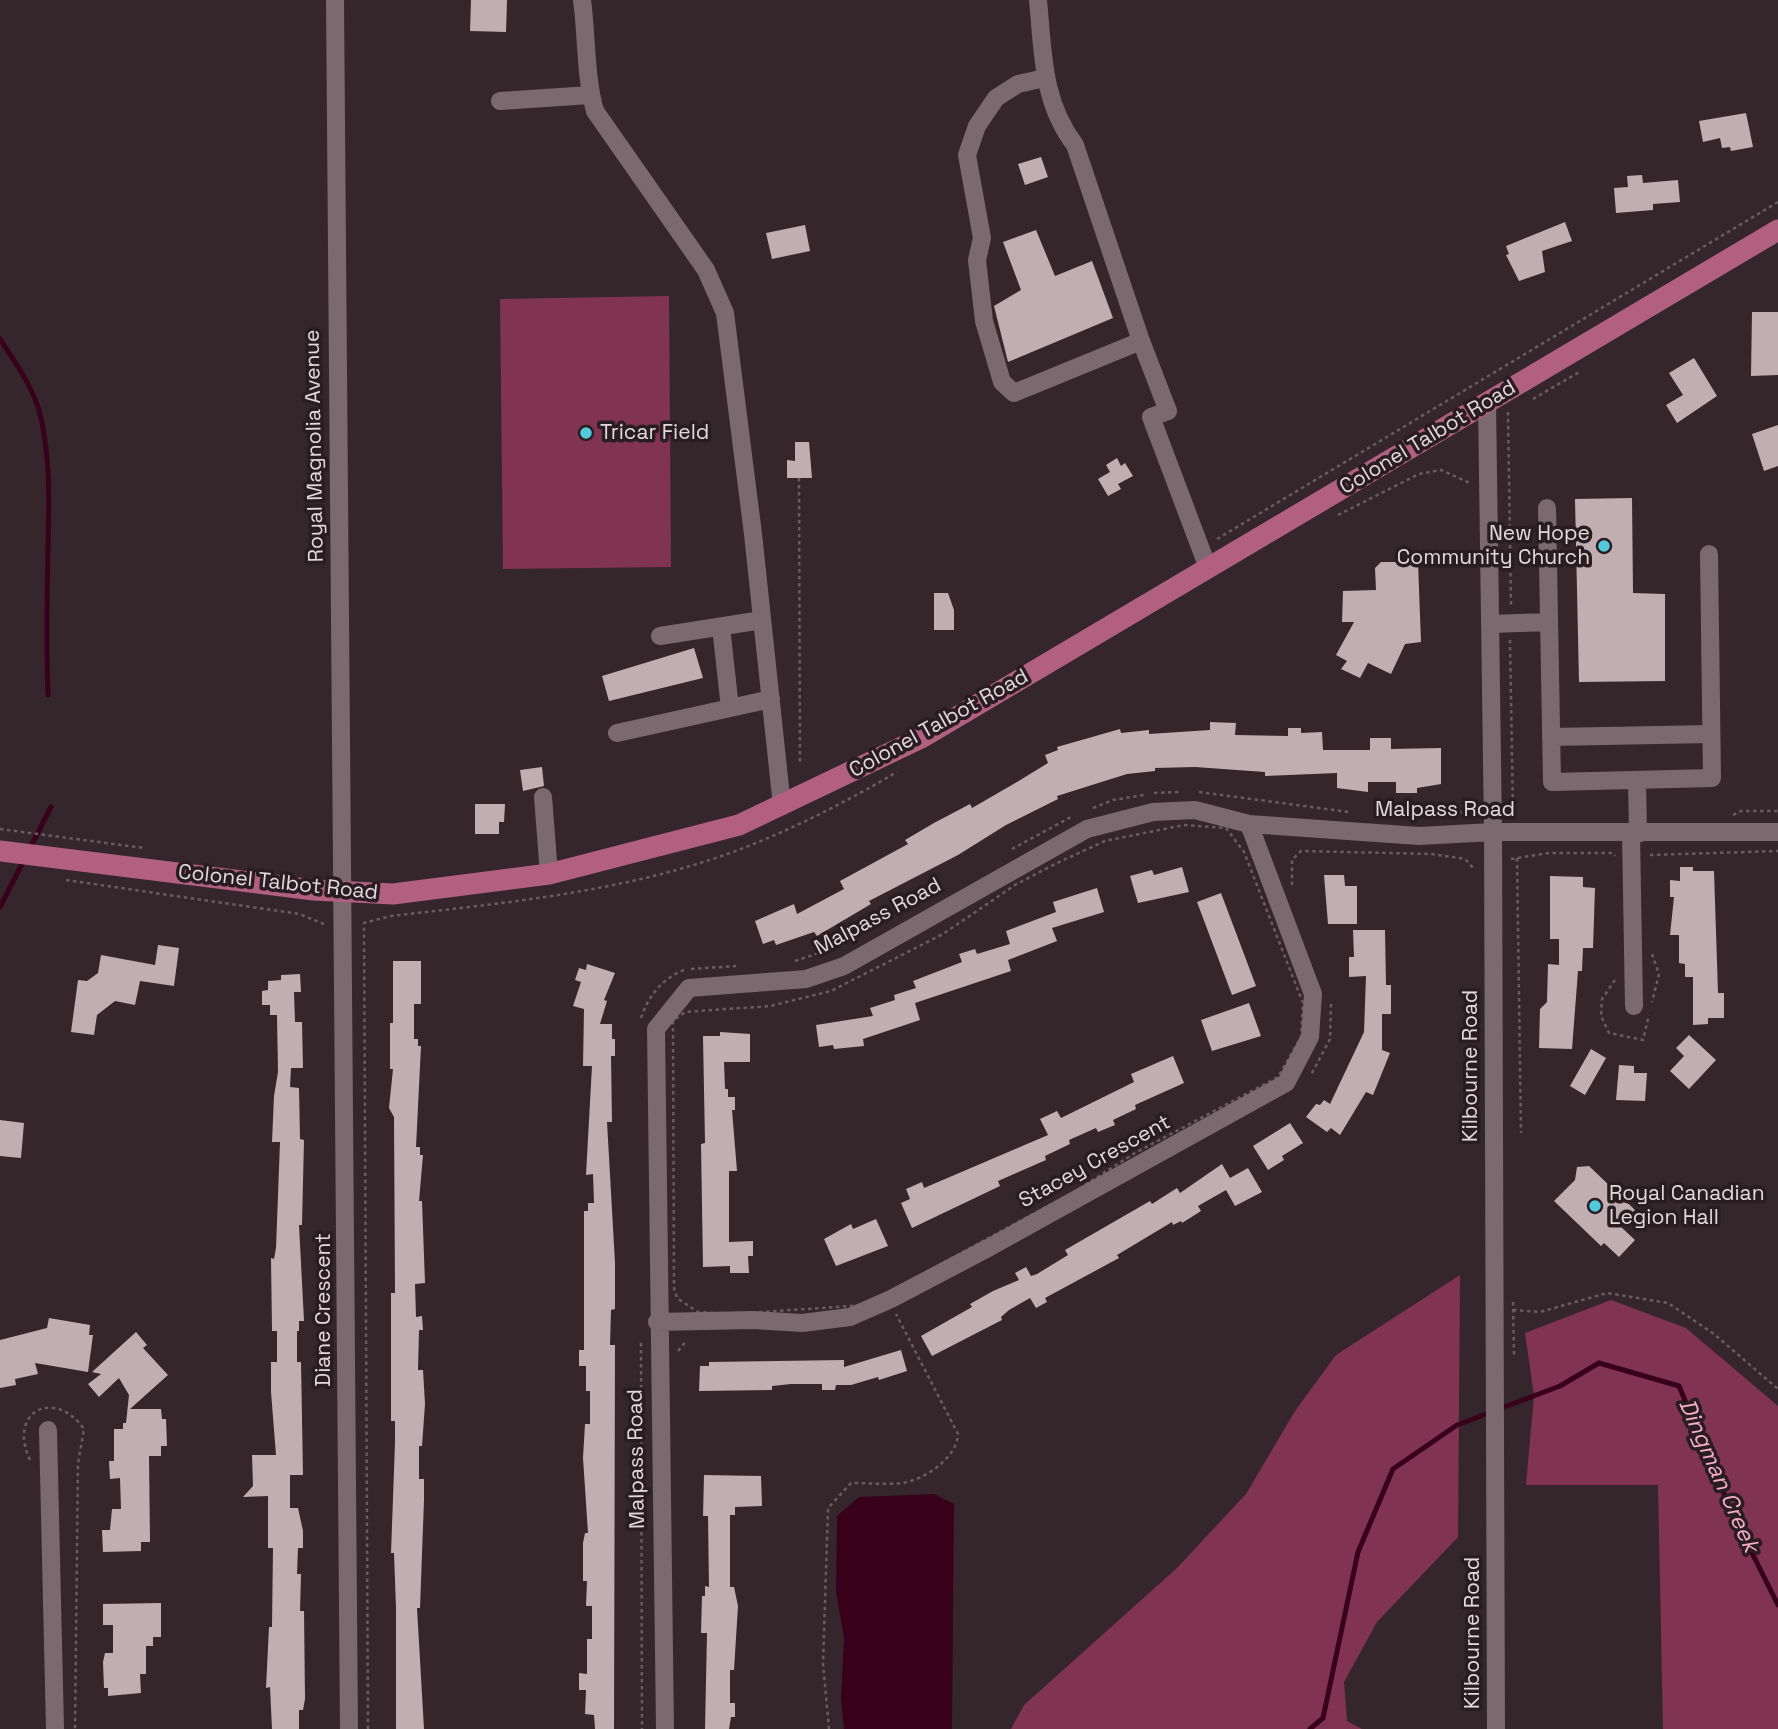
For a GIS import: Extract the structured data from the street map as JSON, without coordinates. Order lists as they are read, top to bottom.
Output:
{
  "streets": {
    "main road": ["Colonel Talbot Road"],
    "street": [
      "Royal Magnolia Avenue",
      "Malpass Road",
      "Kilbourne Road",
      "Stacey Crescent",
      "Diane Crescent"
    ]
  },
  "crossings": [
    ["Colonel Talbot Road", "Royal Magnolia Avenue"],
    ["Colonel Talbot Road", "Kilbourne Road"],
    ["Colonel Talbot Road", "Diane Crescent"],
    ["Royal Magnolia Avenue", "Diane Crescent"],
    ["Malpass Road", "Kilbourne Road"],
    ["Malpass Road", "Stacey Crescent"]
  ],
  "water": ["Dingman Creek"],
  "places": ["Tricar Field", "New Hope Community Church", "Royal Canadian Legion Hall"]
}
